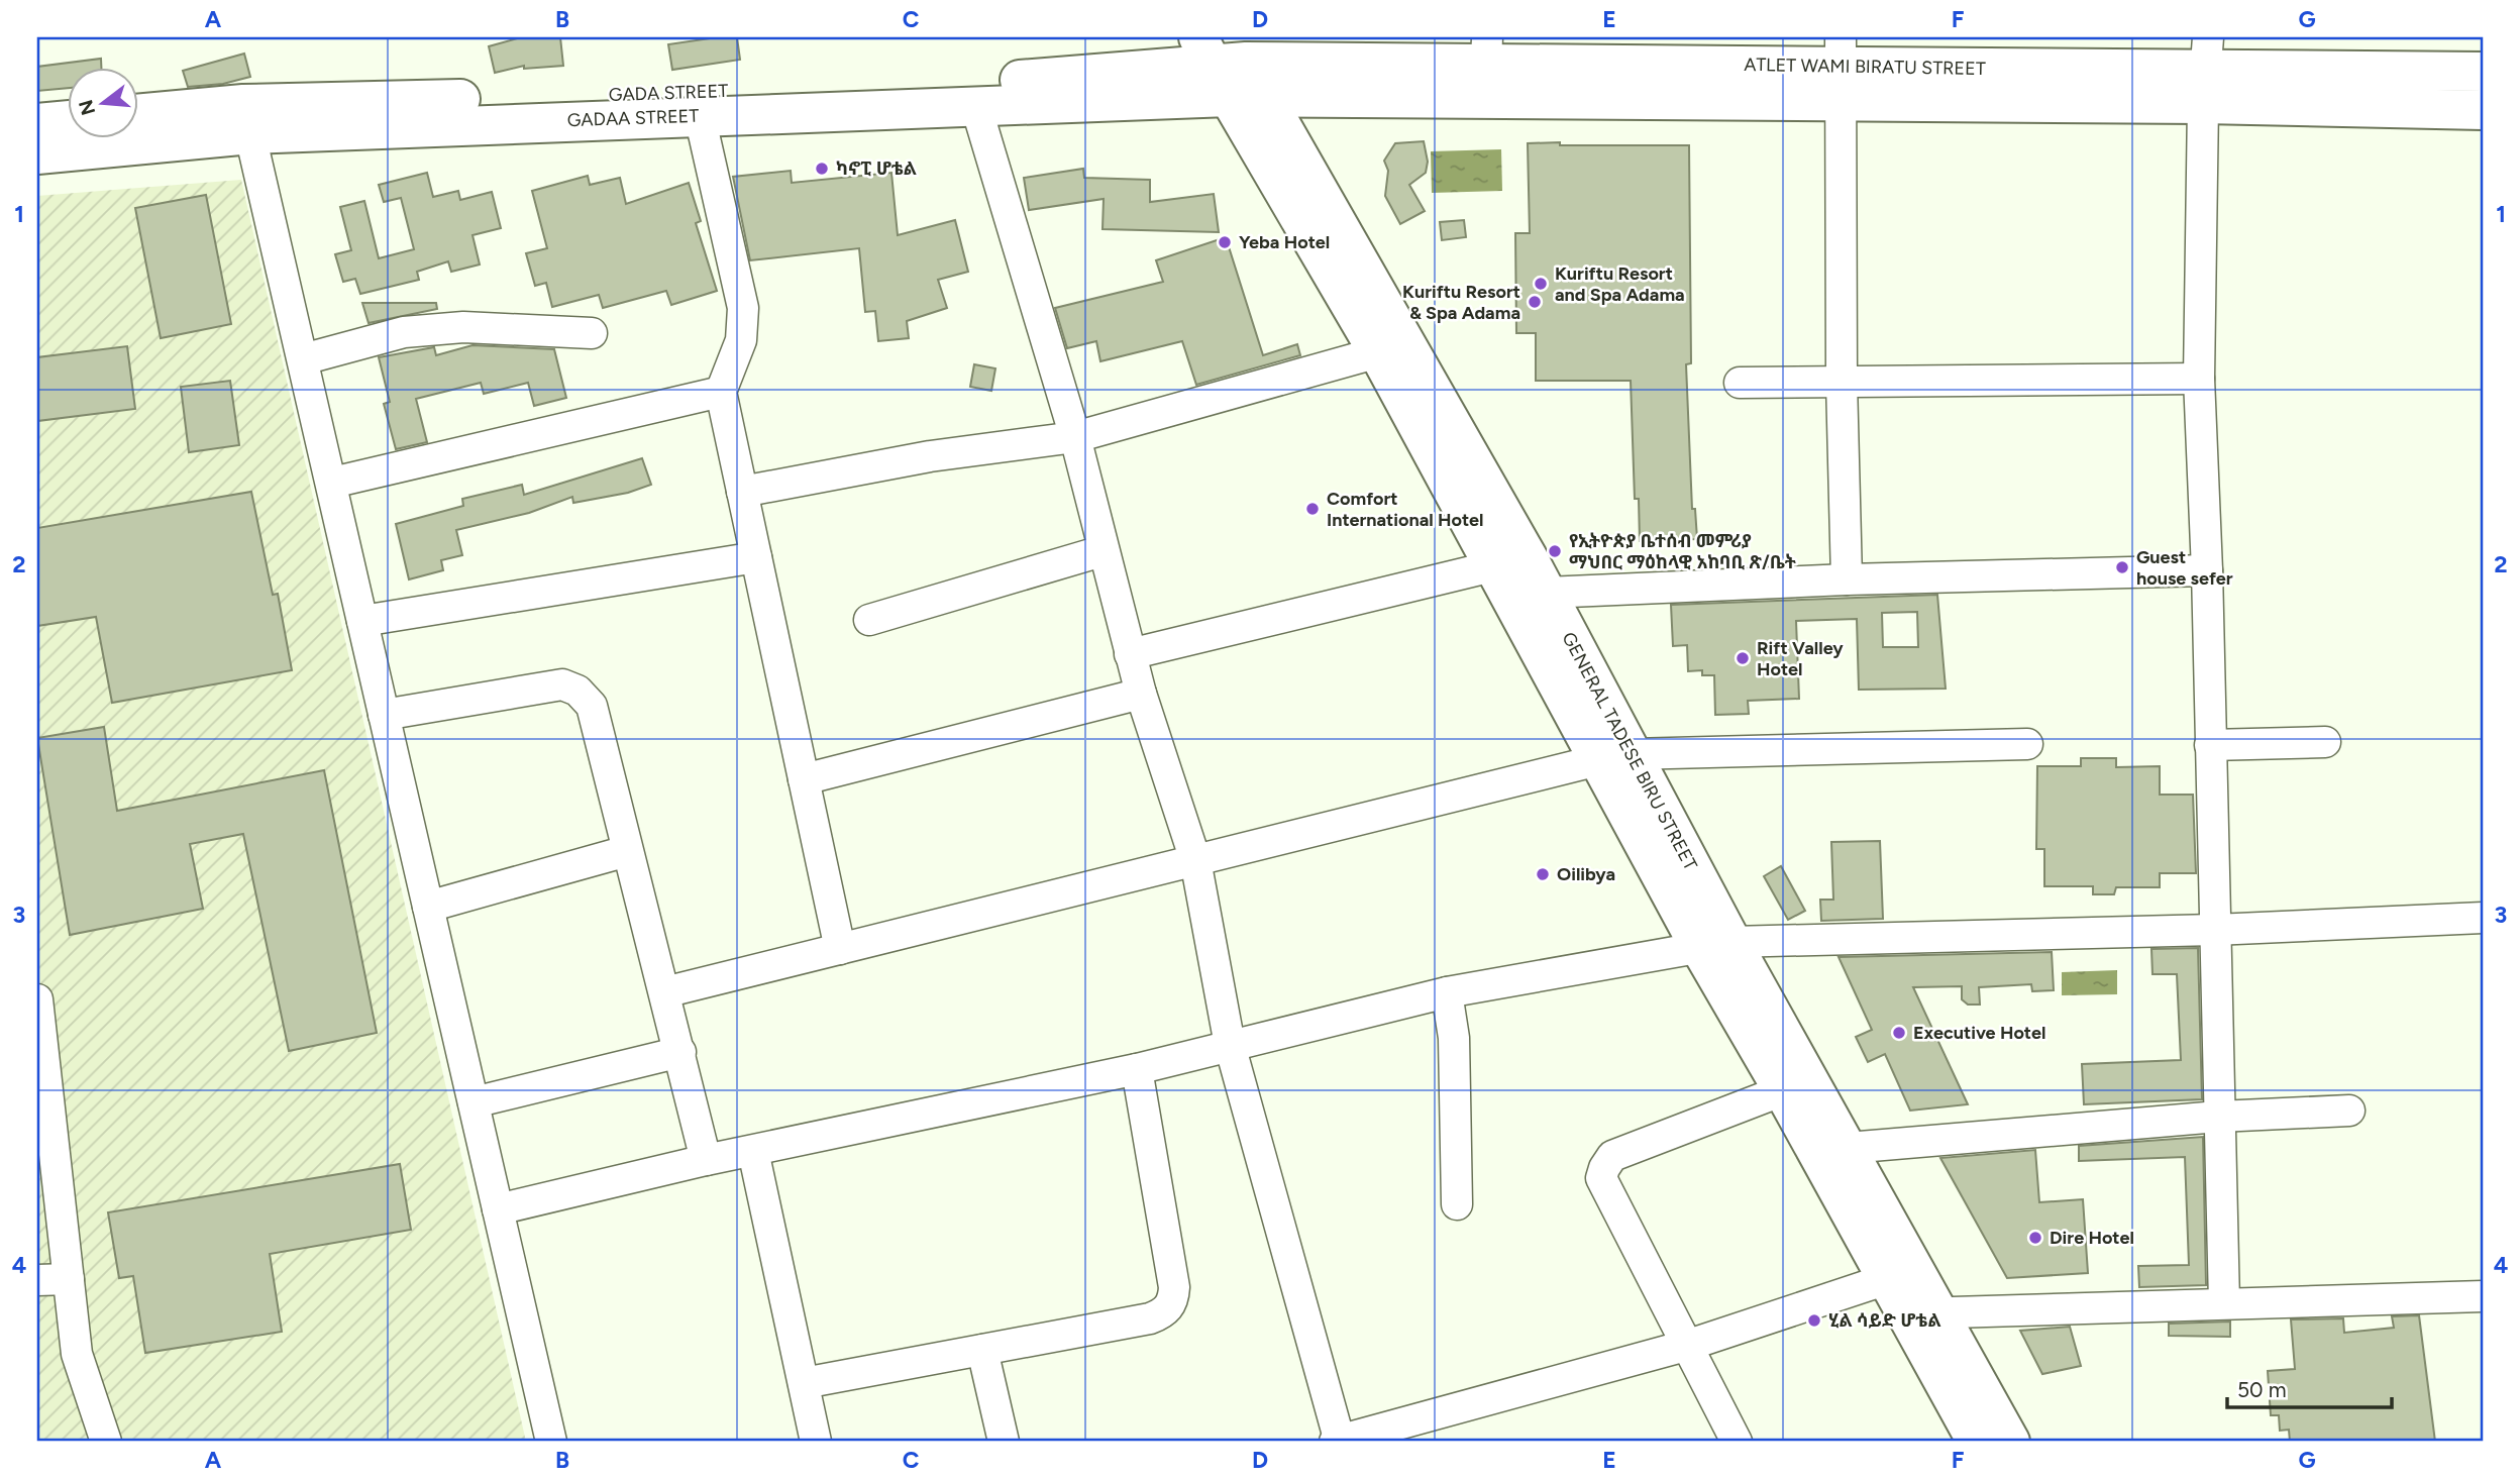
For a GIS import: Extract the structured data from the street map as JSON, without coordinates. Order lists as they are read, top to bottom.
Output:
{
  "streets": {
    "main road": [
      "ATLET WAMI BIRATU STREET",
      "GADA STREET",
      "GADAA STREET",
      "GENERAL TADESE BIRU STREET"
    ]
  },
  "crossings": [
    ["ATLET WAMI BIRATU STREET", "GADA STREET"],
    ["ATLET WAMI BIRATU STREET", "GADAA STREET"],
    ["ATLET WAMI BIRATU STREET", "GENERAL TADESE BIRU STREET"],
    ["GADA STREET", "GADAA STREET"],
    ["GADA STREET", "GENERAL TADESE BIRU STREET"],
    ["GADAA STREET", "GENERAL TADESE BIRU STREET"]
  ],
  "places": [
    "ካኖፒ ሆቴል",
    "Yeba Hotel",
    "Kuriftu Resort and Spa Adama",
    "Kuriftu Resort & Spa Adama",
    "Comfort International Hotel",
    "የኢትዮጵያ ቤተሰብ መምሪያ ማህበር ማዕከላዊ አከባቢ ጽ/ቤት",
    "Guest house sefer",
    "Rift Valley Hotel",
    "Oilibya",
    "Executive Hotel",
    "Dire Hotel",
    "ሂል ሳይድ ሆቴል"
  ],
  "scale_bar": "50 m",
  "north": "left",
  "grid": {
    "columns": [
      "A",
      "B",
      "C",
      "D",
      "E",
      "F",
      "G"
    ],
    "rows": [
      "1",
      "2",
      "3",
      "4"
    ]
  }
}
